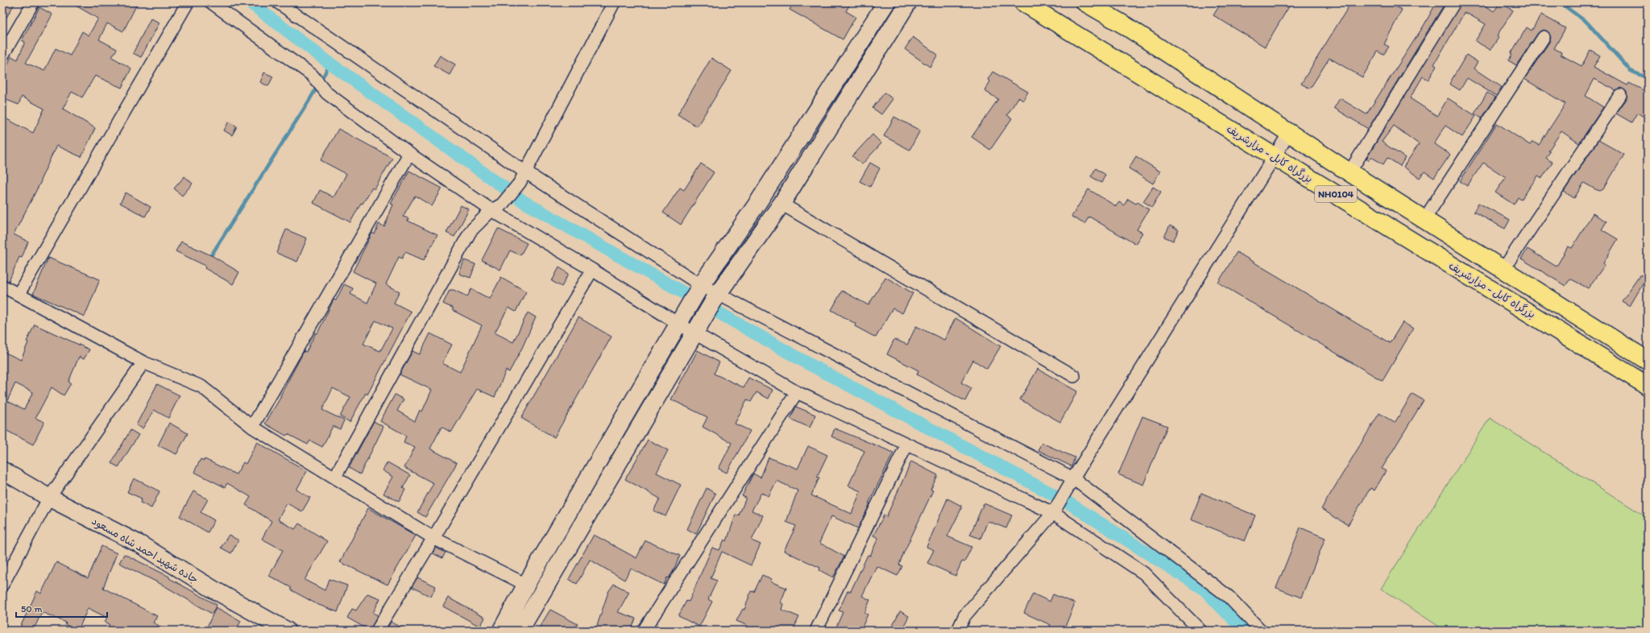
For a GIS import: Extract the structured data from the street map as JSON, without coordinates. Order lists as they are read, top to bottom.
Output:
{
  "streets": {
    "highway": ["بزرگراه کابل - مزارشریف", "NH0104"],
    "main road": ["جاده شهيد احمد شاه مسعود"]
  },
  "scale_bar": "50 m"
}
